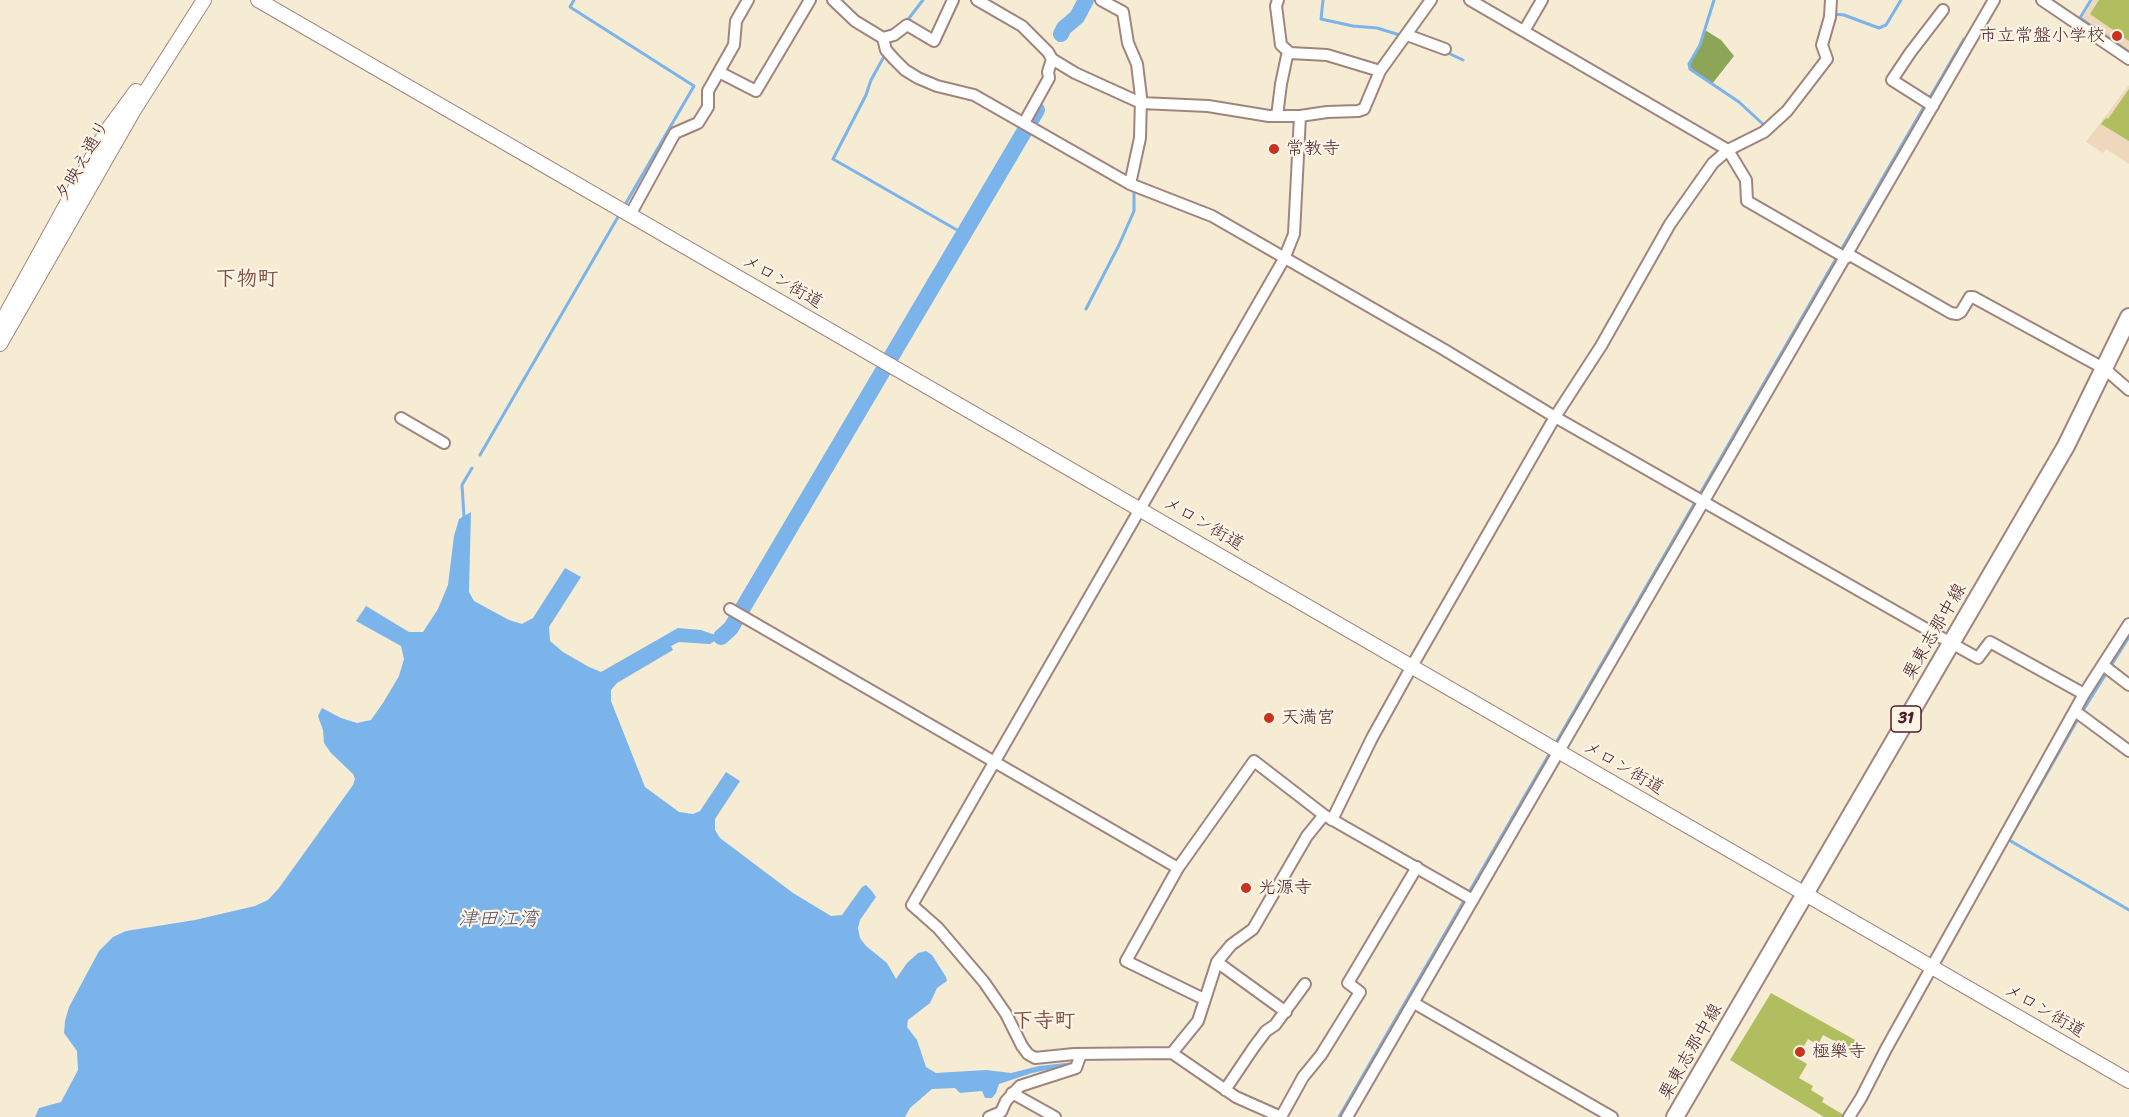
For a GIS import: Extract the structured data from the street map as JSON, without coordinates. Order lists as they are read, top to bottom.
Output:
{
  "streets": {
    "main road": ["栗東志那中線", "31"],
    "street": ["夕映え通り", "メロン街道"]
  },
  "crossings": [
    ["メロン街道", "栗東志那中線"]
  ],
  "districts": ["下物町", "下寺町"],
  "water": ["津田江湾"],
  "places": [
    "市立常盤小学校",
    "常教寺",
    "天満宮",
    "光源寺",
    "極樂寺"
  ]
}
